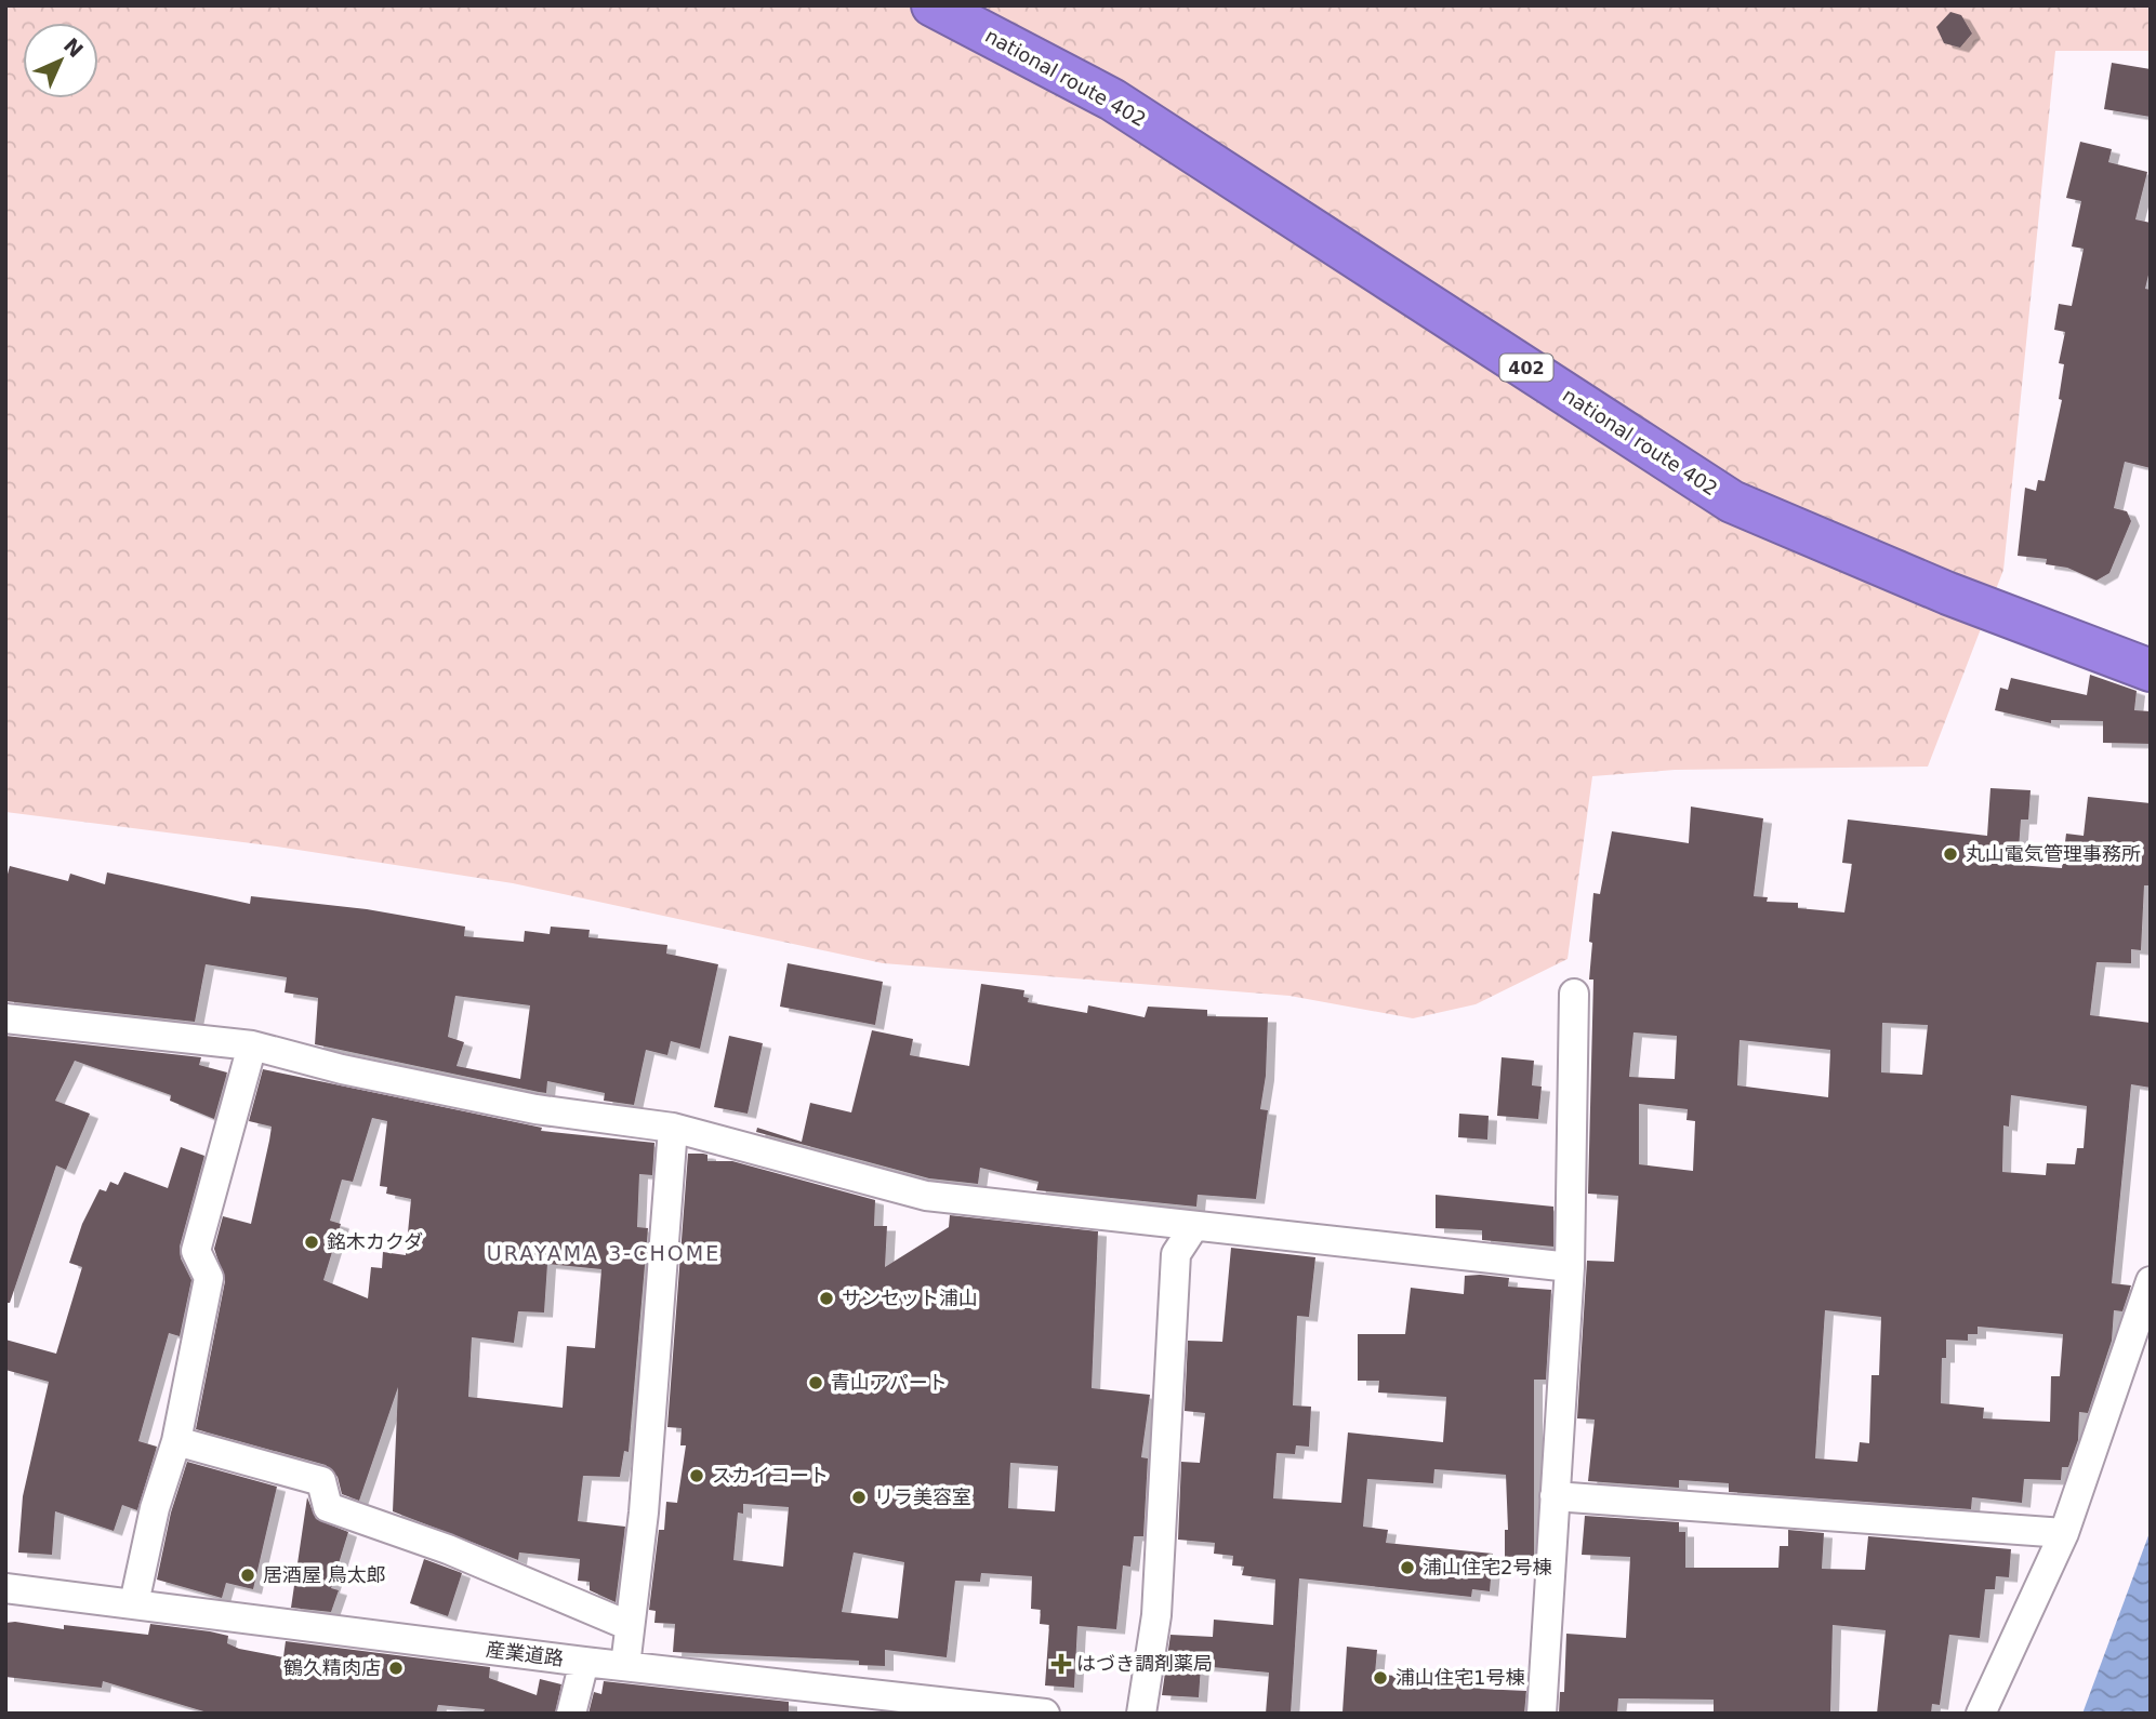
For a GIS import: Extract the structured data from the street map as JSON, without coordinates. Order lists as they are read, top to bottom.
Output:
{
  "streets": {
    "highway": ["national route 402", "402"],
    "street": ["産業道路"]
  },
  "districts": ["URAYAMA 3-CHOME"],
  "places": {
    "other": [
      "丸山電気管理事務所",
      "銘木カクダ",
      "サンセット浦山",
      "青山アパート",
      "スカイコート",
      "リラ美容室",
      "浦山住宅2号棟",
      "居酒屋 鳥太郎",
      "鶴久精肉店",
      "浦山住宅1号棟"
    ],
    "health": ["はづき調剤薬局"]
  },
  "north": "top right"
}
